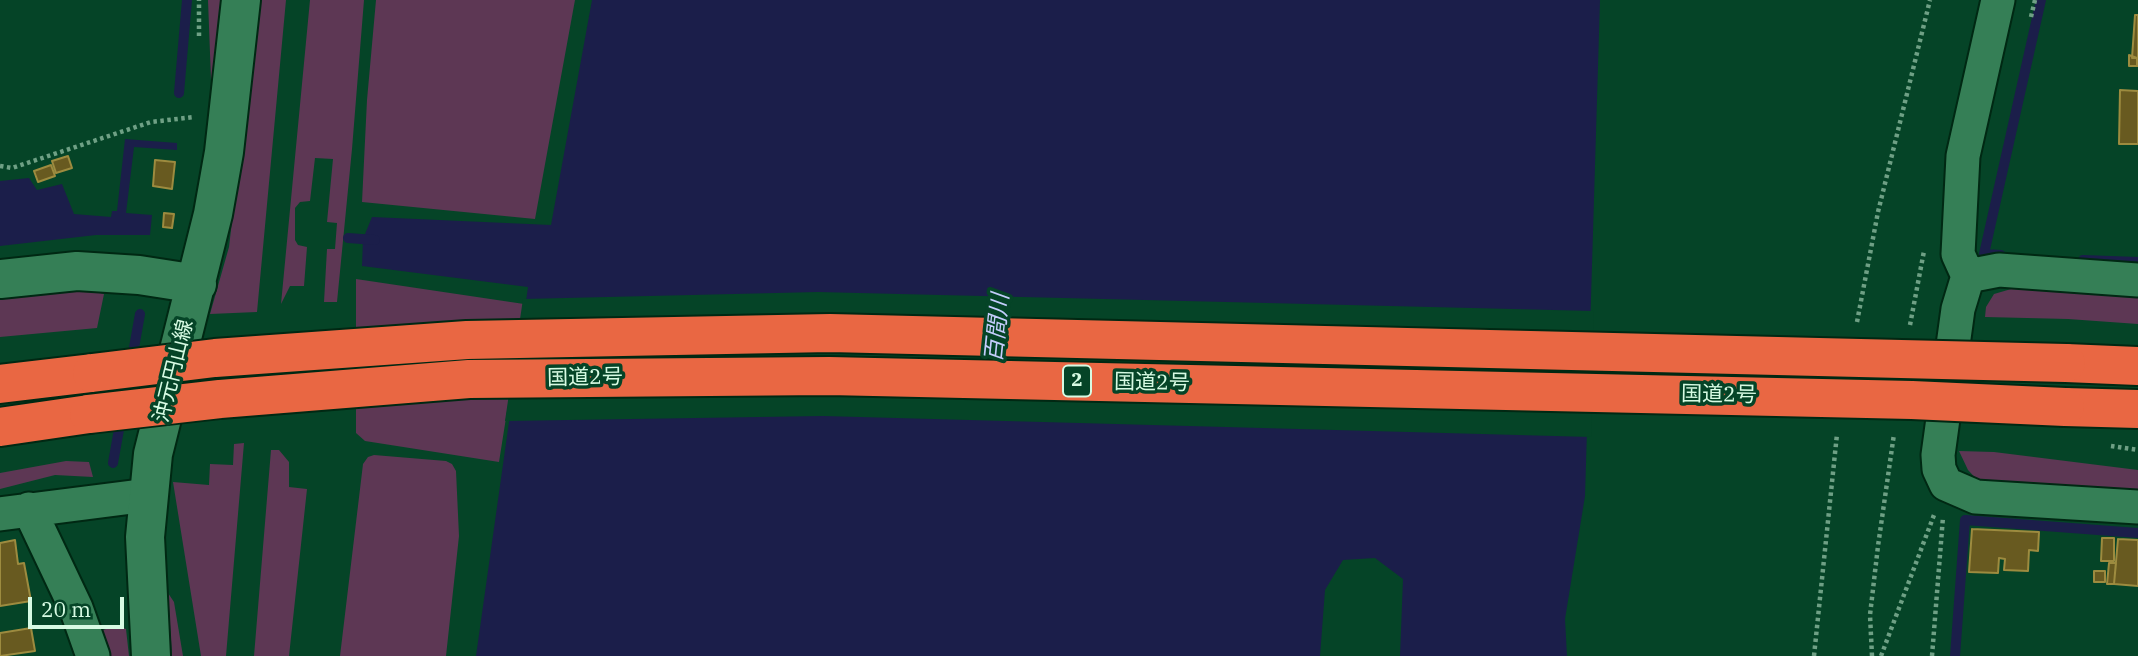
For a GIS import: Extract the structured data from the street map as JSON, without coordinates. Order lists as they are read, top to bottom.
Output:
{
  "streets": {
    "highway": ["国道2号", "2"],
    "main road": ["沖元円山線"]
  },
  "water": ["百間川"],
  "scale_bar": "20 m"
}
